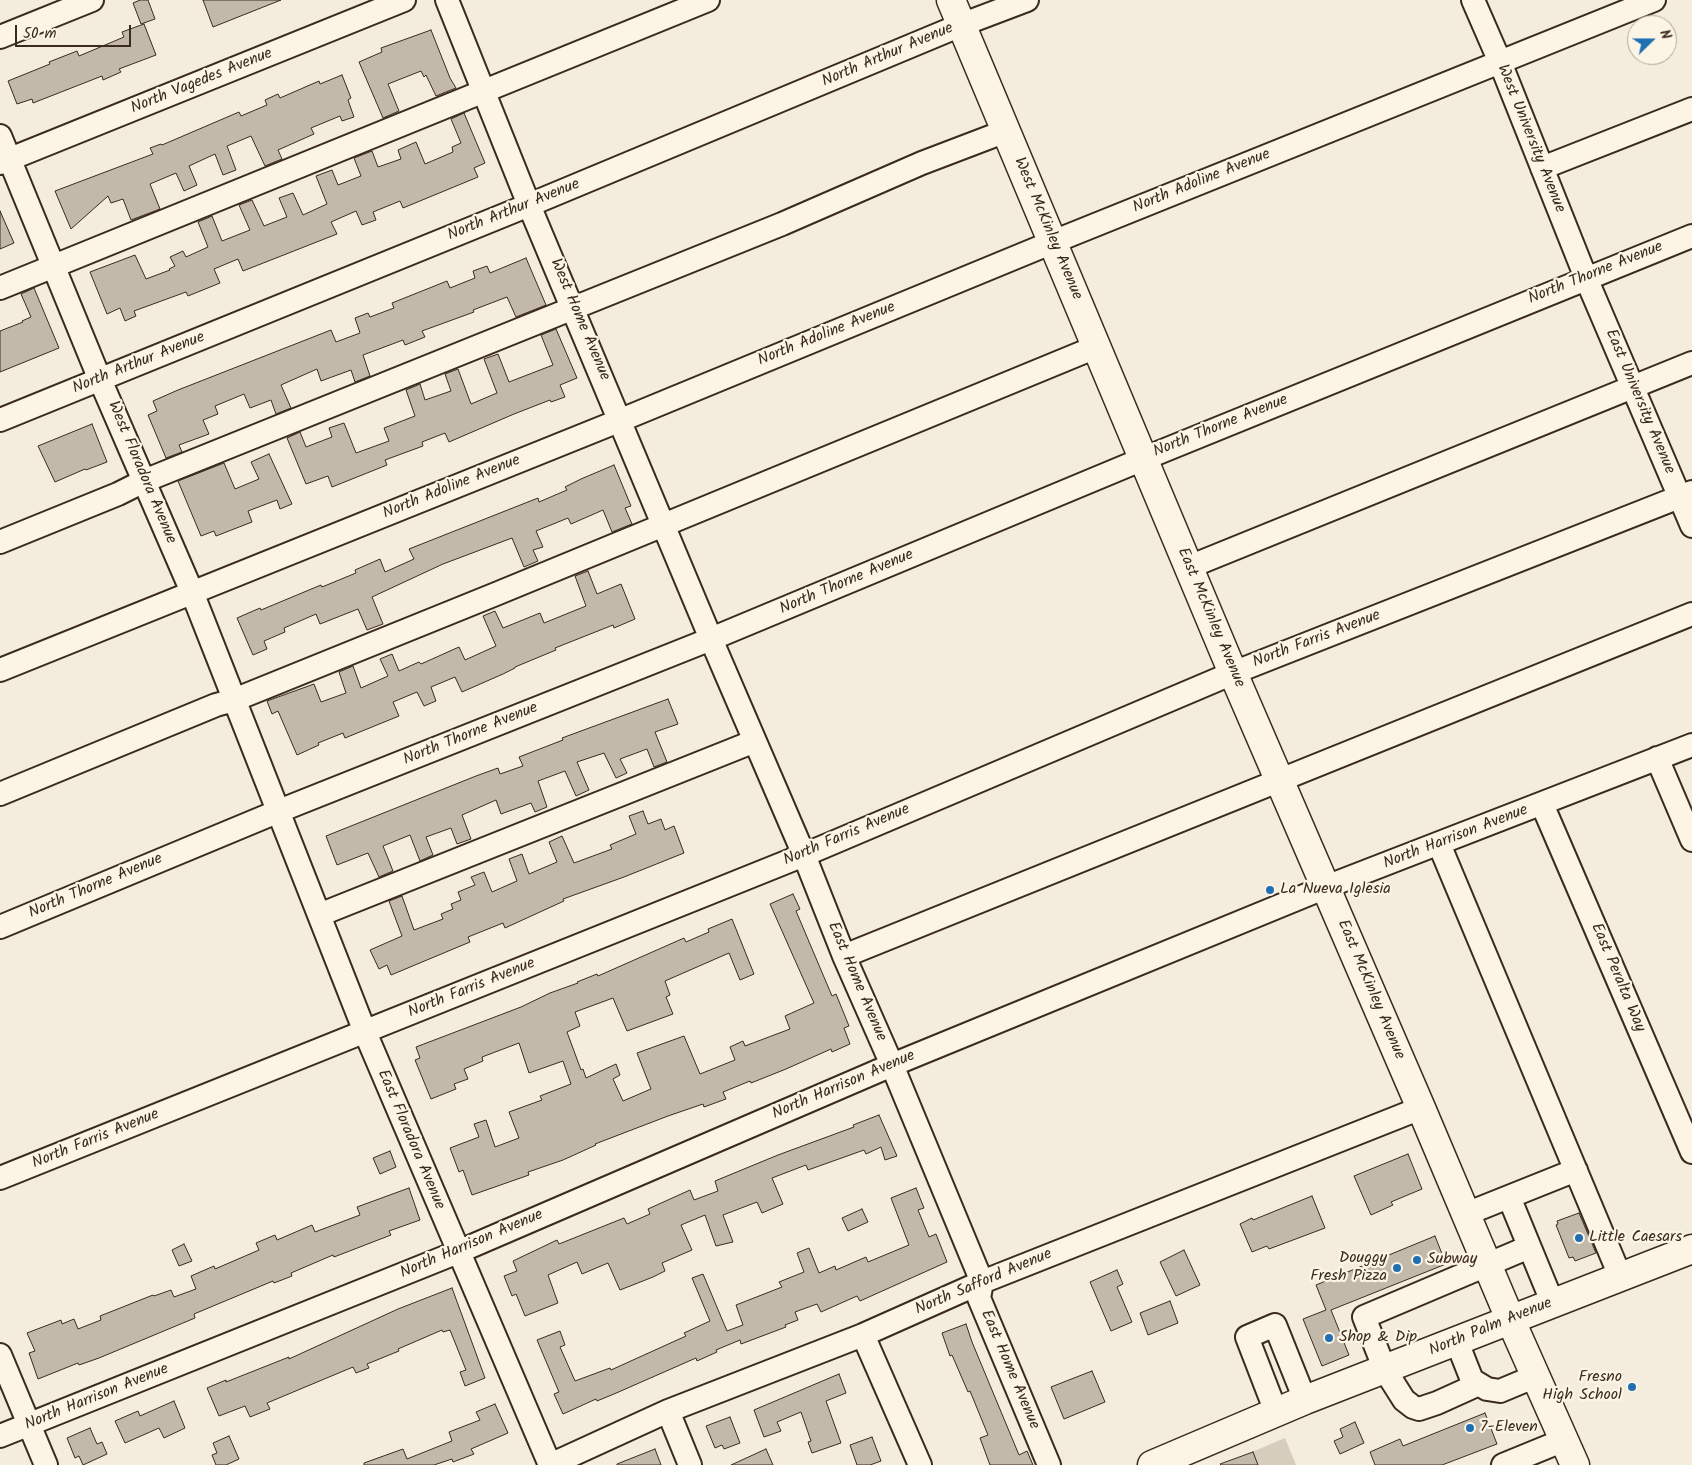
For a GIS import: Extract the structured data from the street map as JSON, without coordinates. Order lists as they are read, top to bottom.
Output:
{
  "streets": {
    "main road": ["West McKinley Avenue", "East McKinley Avenue", "North Palm Avenue"],
    "street": [
      "North Arthur Avenue",
      "North Vagedes Avenue",
      "West University Avenue",
      "North Adoline Avenue",
      "North Thorne Avenue",
      "West Home Avenue",
      "East University Avenue",
      "West Floradora Avenue",
      "North Farris Avenue",
      "North Harrison Avenue",
      "East Peralta Way",
      "East Home Avenue",
      "East Floradora Avenue",
      "North Safford Avenue"
    ]
  },
  "crossings": [
    ["North Arthur Avenue", "West McKinley Avenue"],
    ["North Arthur Avenue", "West Home Avenue"],
    ["North Arthur Avenue", "West Floradora Avenue"],
    ["North Vagedes Avenue", "West Floradora Avenue"],
    ["West University Avenue", "North Adoline Avenue"],
    ["West University Avenue", "North Thorne Avenue"],
    ["West University Avenue", "East University Avenue"],
    ["North Adoline Avenue", "West McKinley Avenue"],
    ["North Adoline Avenue", "West Home Avenue"],
    ["North Adoline Avenue", "West Floradora Avenue"],
    ["West McKinley Avenue", "North Thorne Avenue"],
    ["West McKinley Avenue", "East McKinley Avenue"],
    ["North Thorne Avenue", "West Home Avenue"],
    ["North Thorne Avenue", "East University Avenue"],
    ["North Thorne Avenue", "West Floradora Avenue"],
    ["North Thorne Avenue", "East McKinley Avenue"],
    ["North Thorne Avenue", "East Home Avenue"],
    ["North Thorne Avenue", "East Floradora Avenue"],
    ["West Home Avenue", "East Home Avenue"],
    ["East University Avenue", "North Farris Avenue"],
    ["West Floradora Avenue", "East Floradora Avenue"],
    ["East McKinley Avenue", "North Farris Avenue"],
    ["East McKinley Avenue", "North Harrison Avenue"],
    ["East McKinley Avenue", "North Safford Avenue"],
    ["East McKinley Avenue", "North Palm Avenue"],
    ["North Farris Avenue", "East Home Avenue"],
    ["North Farris Avenue", "East Floradora Avenue"],
    ["North Harrison Avenue", "East Peralta Way"],
    ["North Harrison Avenue", "East Home Avenue"],
    ["North Harrison Avenue", "East Floradora Avenue"],
    ["East Home Avenue", "North Safford Avenue"],
    ["East Floradora Avenue", "North Safford Avenue"]
  ],
  "places": [
    "La Nueva Iglesia",
    "Little Caesars",
    "Subway",
    "Douggy Fresh Pizza",
    "Shop & Dip",
    "Fresno High School",
    "7-Eleven"
  ],
  "scale_bar": "50 m",
  "north": "right"
}
